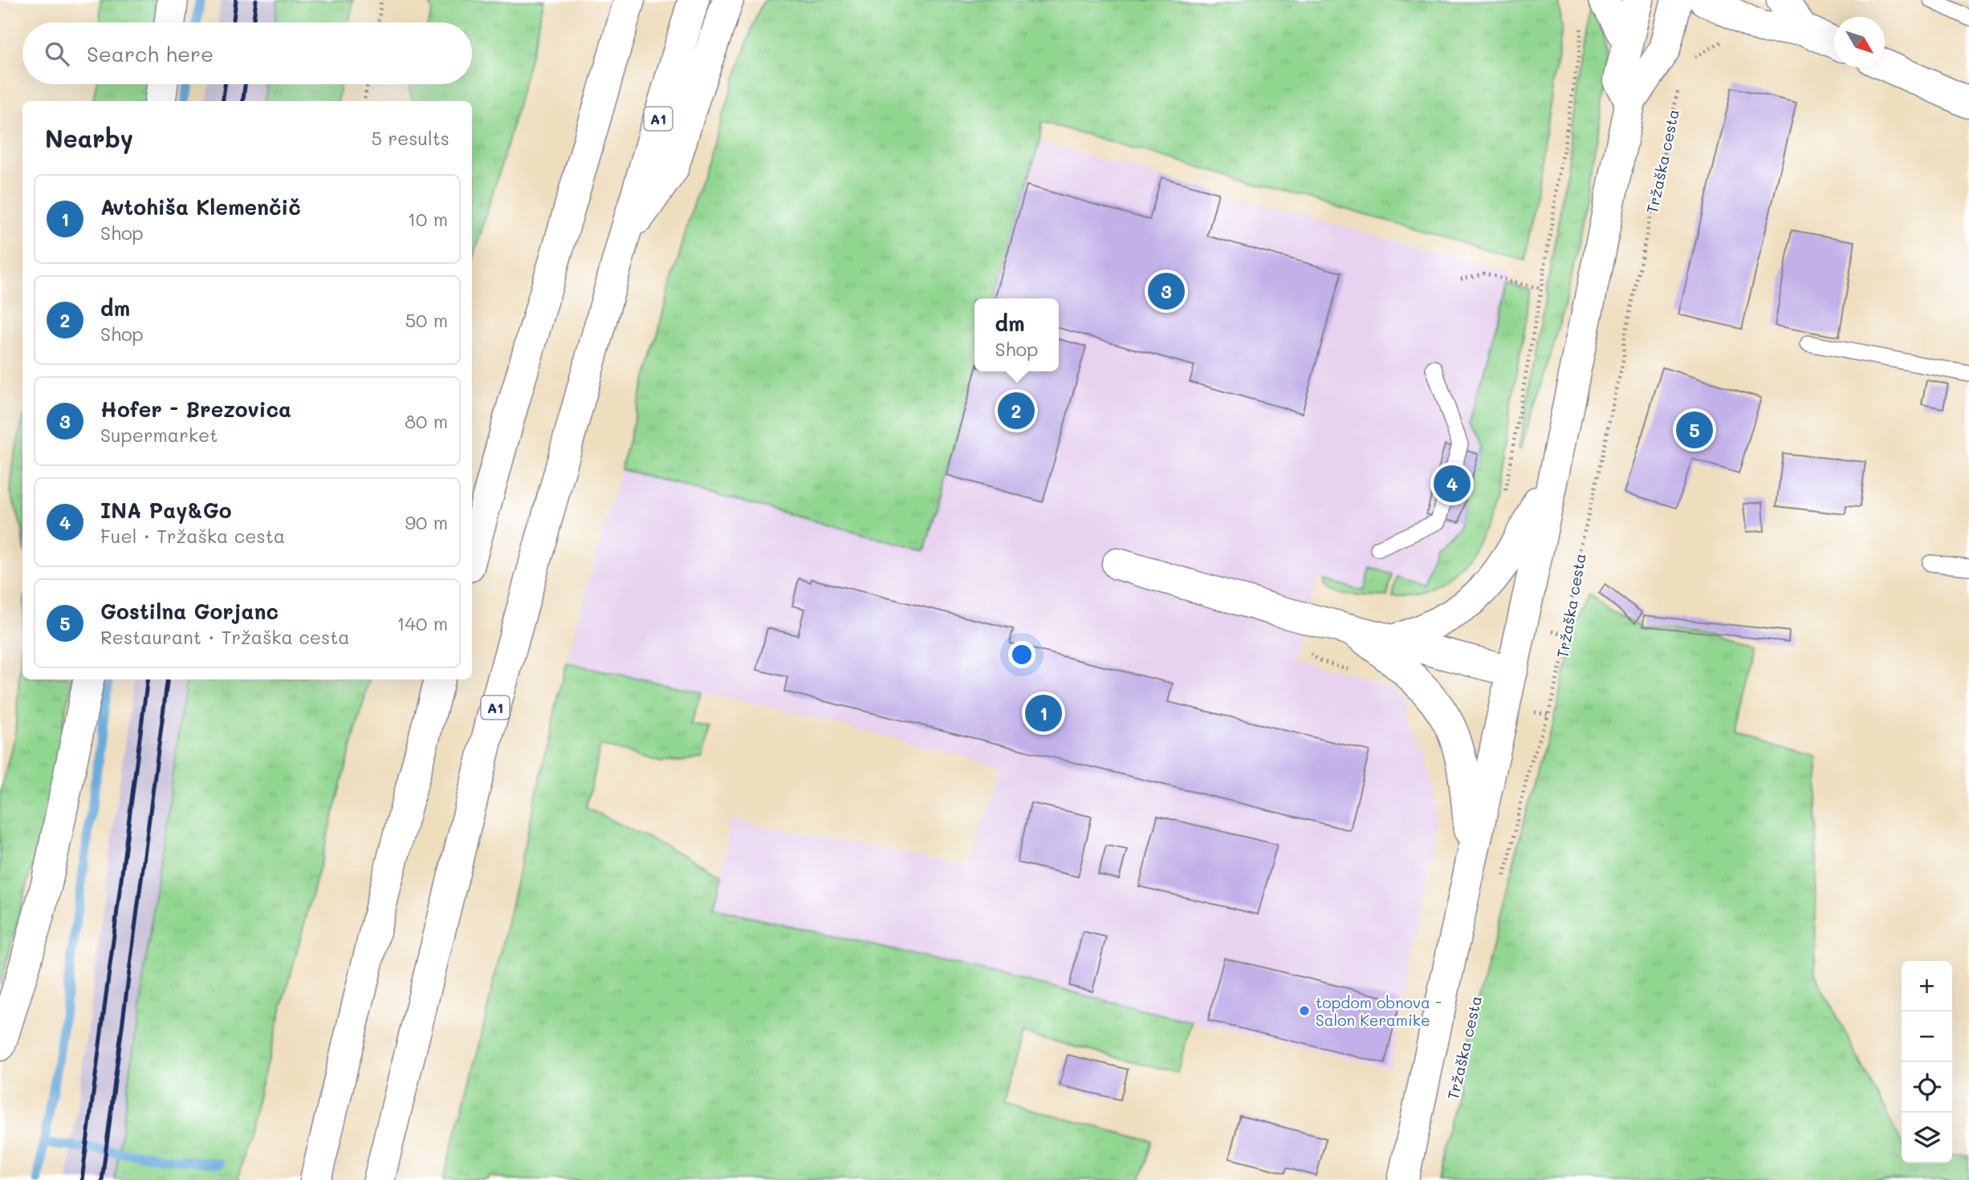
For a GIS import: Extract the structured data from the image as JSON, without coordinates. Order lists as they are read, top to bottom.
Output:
{
  "streets": {
    "main road": ["A1", "Tržaška cesta"]
  },
  "places": ["topdom obnova - Salon Keramike"],
  "north": "bottom right",
  "page": {
    "search": "Search here",
    "heading": ["Nearby", "5 results"],
    "list": [
      {
        "mark": "1",
        "name": "Avtohiša Klemenčič",
        "note": "Shop",
        "value": "10 m"
      },
      {
        "mark": "2",
        "name": "dm",
        "note": "Shop",
        "value": "50 m"
      },
      {
        "mark": "3",
        "name": "Hofer - Brezovica",
        "note": "Supermarket",
        "value": "80 m"
      },
      {
        "mark": "4",
        "name": "INA Pay&Go",
        "note": "Fuel · Tržaška cesta",
        "value": "90 m"
      },
      {
        "mark": "5",
        "name": "Gostilna Gorjanc",
        "note": "Restaurant · Tržaška cesta",
        "value": "140 m"
      }
    ],
    "pins": [
      "3",
      "2",
      "5",
      "4",
      "1"
    ],
    "popup": ["dm", "Shop"],
    "map_buttons": ["+", "−"]
  }
}
